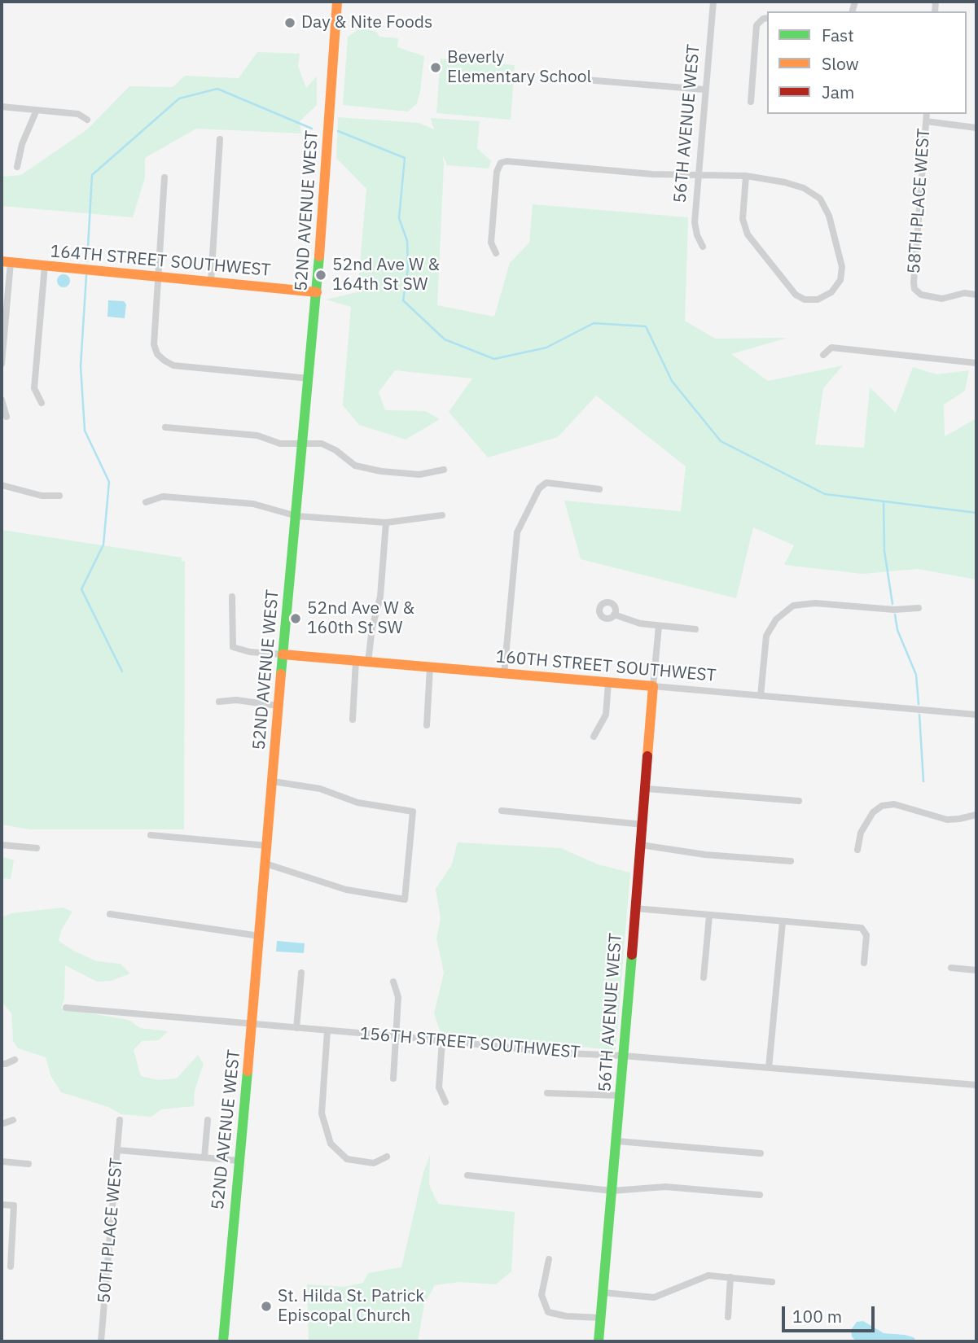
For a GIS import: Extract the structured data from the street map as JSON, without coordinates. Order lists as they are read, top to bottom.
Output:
{
  "streets": {
    "street": [
      "56TH AVENUE WEST",
      "58TH PLACE WEST",
      "52ND AVENUE WEST",
      "164TH STREET SOUTHWEST",
      "160TH STREET SOUTHWEST",
      "156TH STREET SOUTHWEST",
      "50TH PLACE WEST"
    ]
  },
  "crossings": [
    ["56TH AVENUE WEST", "160TH STREET SOUTHWEST"],
    ["56TH AVENUE WEST", "156TH STREET SOUTHWEST"],
    ["52ND AVENUE WEST", "164TH STREET SOUTHWEST"],
    ["52ND AVENUE WEST", "160TH STREET SOUTHWEST"],
    ["52ND AVENUE WEST", "156TH STREET SOUTHWEST"]
  ],
  "places": [
    "Day & Nite Foods",
    "Beverly Elementary School",
    "52nd Ave W & 164th St SW",
    "52nd Ave W & 160th St SW",
    "St. Hilda St. Patrick Episcopal Church"
  ],
  "legend": ["Fast", "Slow", "Jam"],
  "scale_bar": "100 m"
}
